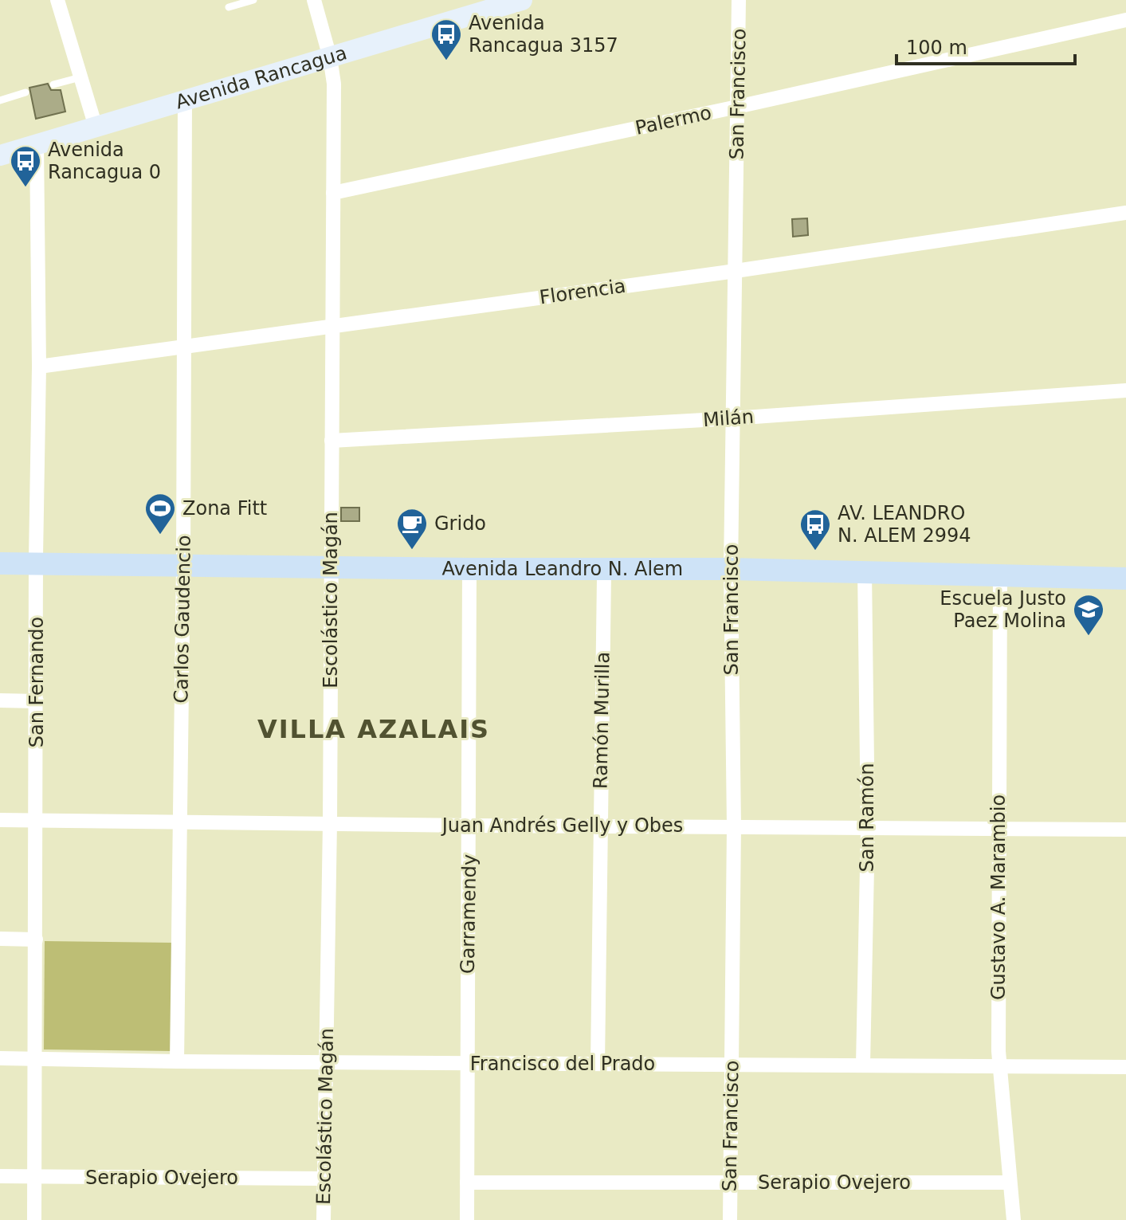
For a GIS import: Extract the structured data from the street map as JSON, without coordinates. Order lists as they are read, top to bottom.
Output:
{
  "streets": {
    "main road": ["Avenida Rancagua", "Avenida Leandro N. Alem"],
    "street": [
      "San Francisco",
      "Palermo",
      "Florencia",
      "Milán",
      "Escolástico Magán",
      "Carlos Gaudencio",
      "San Fernando",
      "Ramón Murilla",
      "San Ramón",
      "Juan Andrés Gelly y Obes",
      "Gustavo A. Marambio",
      "Garramendy",
      "Francisco del Prado",
      "Serapio Ovejero"
    ]
  },
  "crossings": [
    ["Avenida Rancagua", "Escolástico Magán"],
    ["Avenida Rancagua", "Carlos Gaudencio"],
    ["Avenida Rancagua", "San Fernando"],
    ["San Francisco", "Palermo"],
    ["San Francisco", "Florencia"],
    ["San Francisco", "Milán"],
    ["San Francisco", "Avenida Leandro N. Alem"],
    ["San Francisco", "Juan Andrés Gelly y Obes"],
    ["San Francisco", "Francisco del Prado"],
    ["San Francisco", "Serapio Ovejero"],
    ["Palermo", "Escolástico Magán"],
    ["Florencia", "Escolástico Magán"],
    ["Florencia", "Carlos Gaudencio"],
    ["Florencia", "San Fernando"],
    ["Milán", "Escolástico Magán"],
    ["Avenida Leandro N. Alem", "Escolástico Magán"],
    ["Avenida Leandro N. Alem", "Carlos Gaudencio"],
    ["Avenida Leandro N. Alem", "San Fernando"],
    ["Avenida Leandro N. Alem", "Ramón Murilla"],
    ["Avenida Leandro N. Alem", "San Ramón"],
    ["Avenida Leandro N. Alem", "Gustavo A. Marambio"],
    ["Avenida Leandro N. Alem", "Garramendy"],
    ["Escolástico Magán", "Juan Andrés Gelly y Obes"],
    ["Escolástico Magán", "Francisco del Prado"],
    ["Escolástico Magán", "Serapio Ovejero"],
    ["Carlos Gaudencio", "Juan Andrés Gelly y Obes"],
    ["Carlos Gaudencio", "Francisco del Prado"],
    ["San Fernando", "Juan Andrés Gelly y Obes"],
    ["San Fernando", "Francisco del Prado"],
    ["San Fernando", "Serapio Ovejero"],
    ["Ramón Murilla", "Juan Andrés Gelly y Obes"],
    ["Ramón Murilla", "Francisco del Prado"],
    ["San Ramón", "Juan Andrés Gelly y Obes"],
    ["San Ramón", "Francisco del Prado"],
    ["Juan Andrés Gelly y Obes", "Gustavo A. Marambio"],
    ["Juan Andrés Gelly y Obes", "Garramendy"],
    ["Gustavo A. Marambio", "Francisco del Prado"],
    ["Gustavo A. Marambio", "Serapio Ovejero"],
    ["Garramendy", "Francisco del Prado"],
    ["Garramendy", "Serapio Ovejero"]
  ],
  "districts": ["VILLA AZALAIS"],
  "places": {
    "bus stop": ["Avenida Rancagua 3157", "Avenida Rancagua 0", "AV. LEANDRO N. ALEM 2994"],
    "sports": ["Zona Fitt"],
    "cafe": ["Grido"],
    "school or university": ["Escuela Justo Paez Molina"]
  },
  "scale_bar": "100 m"
}
